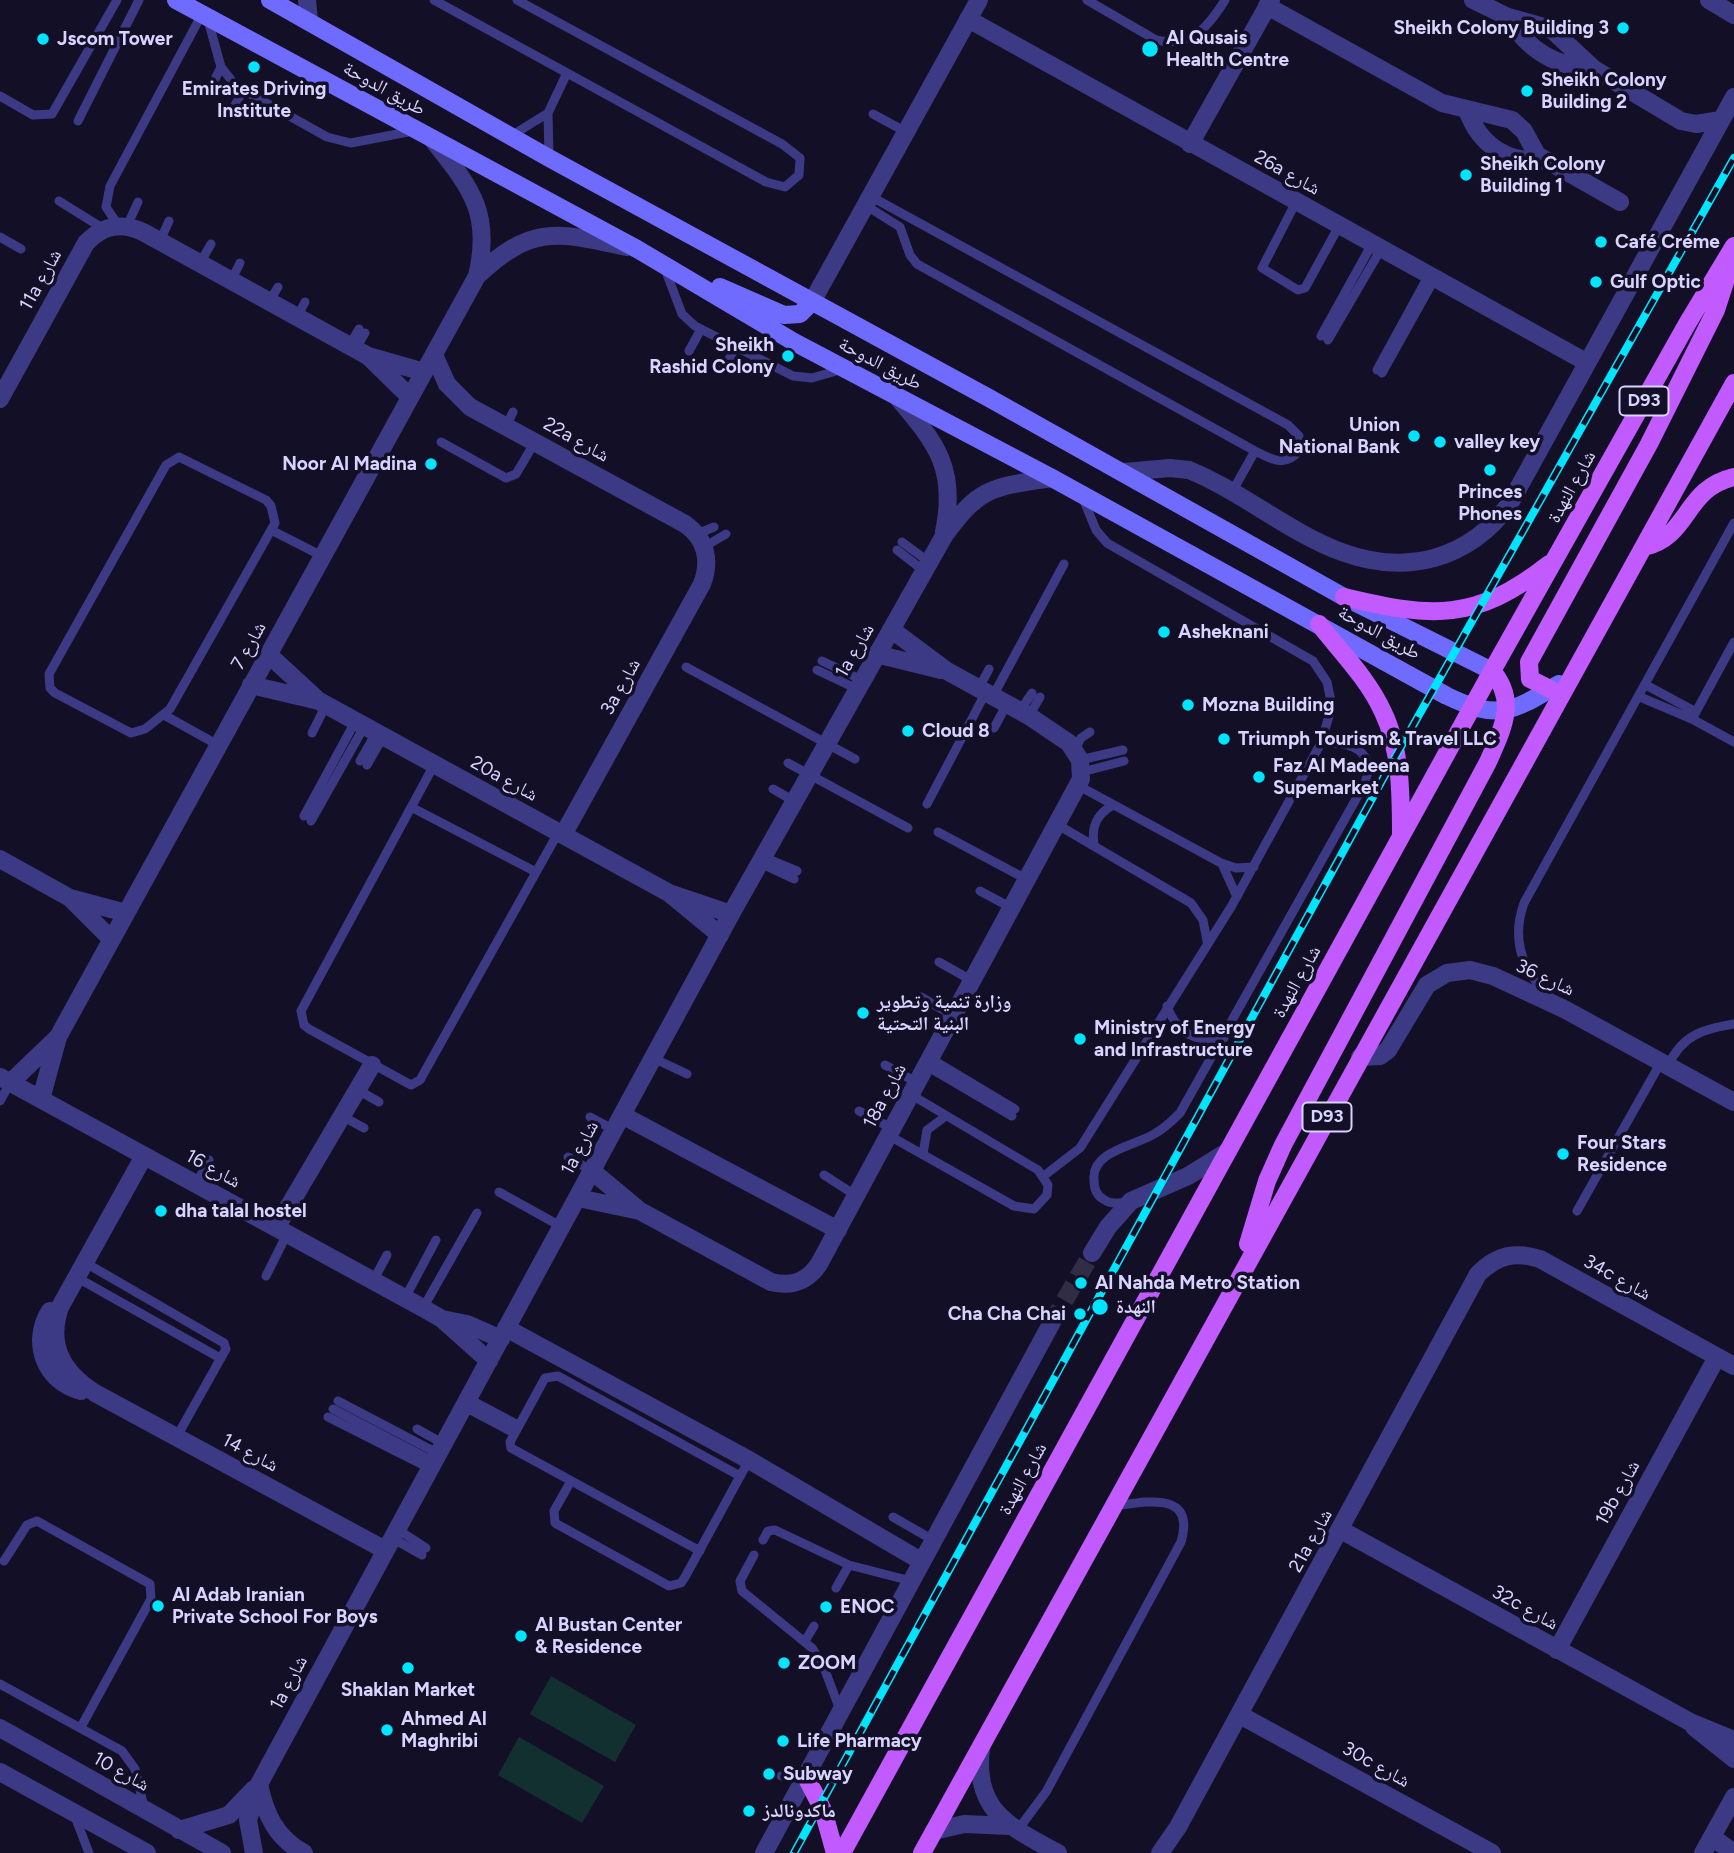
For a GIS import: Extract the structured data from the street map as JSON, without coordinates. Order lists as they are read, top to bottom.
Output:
{
  "streets": {
    "main road": ["طريق الدوحة", "D93", "شارع النهدة"],
    "street": [
      "26a شارع",
      "11a شارع",
      "22a شارع",
      "شارع 7",
      "1a شارع",
      "3a شارع",
      "20a شارع",
      "شارع 36",
      "18a شارع",
      "شارع 16",
      "34c شارع",
      "شارع 14",
      "19b شارع",
      "21a شارع",
      "32c شارع",
      "30c شارع",
      "شارع 10"
    ]
  },
  "crossings": [
    ["طريق الدوحة", "D93"],
    ["طريق الدوحة", "شارع النهدة"],
    ["طريق الدوحة", "شارع 7"],
    ["طريق الدوحة", "1a شارع"],
    ["D93", "شارع 36"],
    ["22a شارع", "شارع 7"],
    ["22a شارع", "3a شارع"],
    ["شارع 7", "20a شارع"],
    ["شارع 7", "شارع 16"],
    ["1a شارع", "20a شارع"],
    ["1a شارع", "18a شارع"],
    ["1a شارع", "شارع 16"],
    ["1a شارع", "شارع 14"],
    ["1a شارع", "شارع 10"],
    ["3a شارع", "20a شارع"],
    ["شارع 16", "شارع 14"],
    ["34c شارع", "19b شارع"],
    ["34c شارع", "21a شارع"],
    ["19b شارع", "32c شارع"],
    ["21a شارع", "32c شارع"],
    ["21a شارع", "30c شارع"]
  ],
  "places": [
    "Sheikh Colony Building 3",
    "Jscom Tower",
    "Al Qusais Health Centre",
    "Emirates Driving Institute",
    "Sheikh Colony Building 2",
    "Sheikh Colony Building 1",
    "Café Créme",
    "Gulf Optic",
    "Sheikh Rashid Colony",
    "Union National Bank",
    "valley key",
    "Noor Al Madina",
    "Princes Phones",
    "Asheknani",
    "Mozna Building",
    "Cloud 8",
    "Triumph Tourism & Travel LLC",
    "Faz Al Madeena Supemarket",
    "وزارة تنمية وتطوير البنية التحتية",
    "Ministry of Energy and Infrastructure",
    "Four Stars Residence",
    "dha talal hostel",
    "Al Nahda Metro Station",
    "النهدة",
    "Cha Cha Chai",
    "Al Adab Iranian Private School For Boys",
    "ENOC",
    "Al Bustan Center & Residence",
    "ZOOM",
    "Shaklan Market",
    "Ahmed Al Maghribi",
    "Life Pharmacy",
    "Subway",
    "ماكدونالدز"
  ]
}
